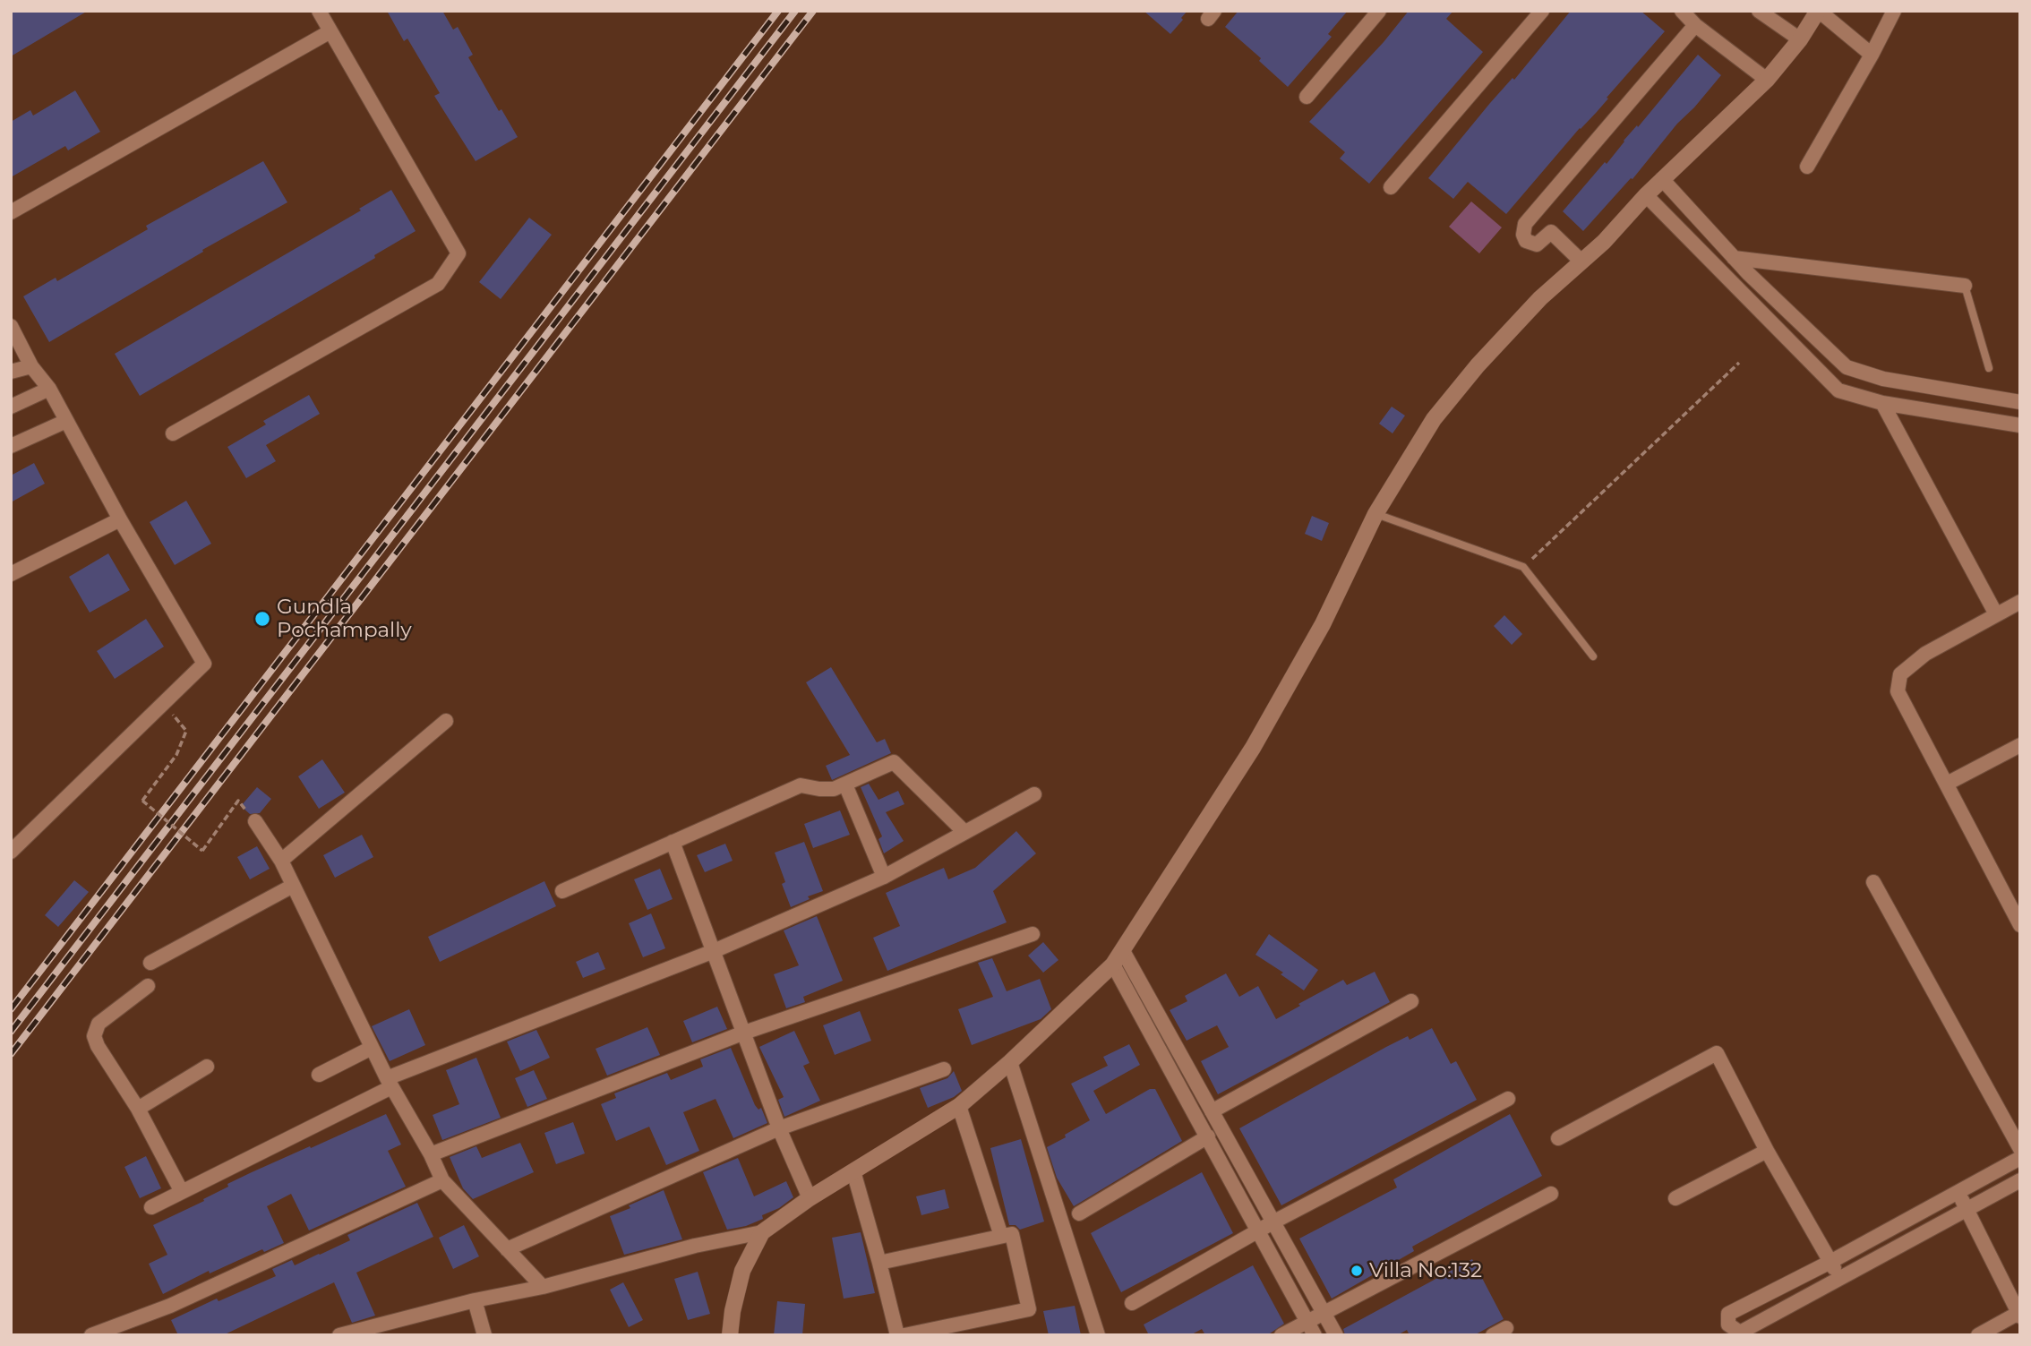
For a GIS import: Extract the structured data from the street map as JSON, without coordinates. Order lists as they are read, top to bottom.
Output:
{
  "places": ["Gundla Pochampally", "Villa No:132"]
}
